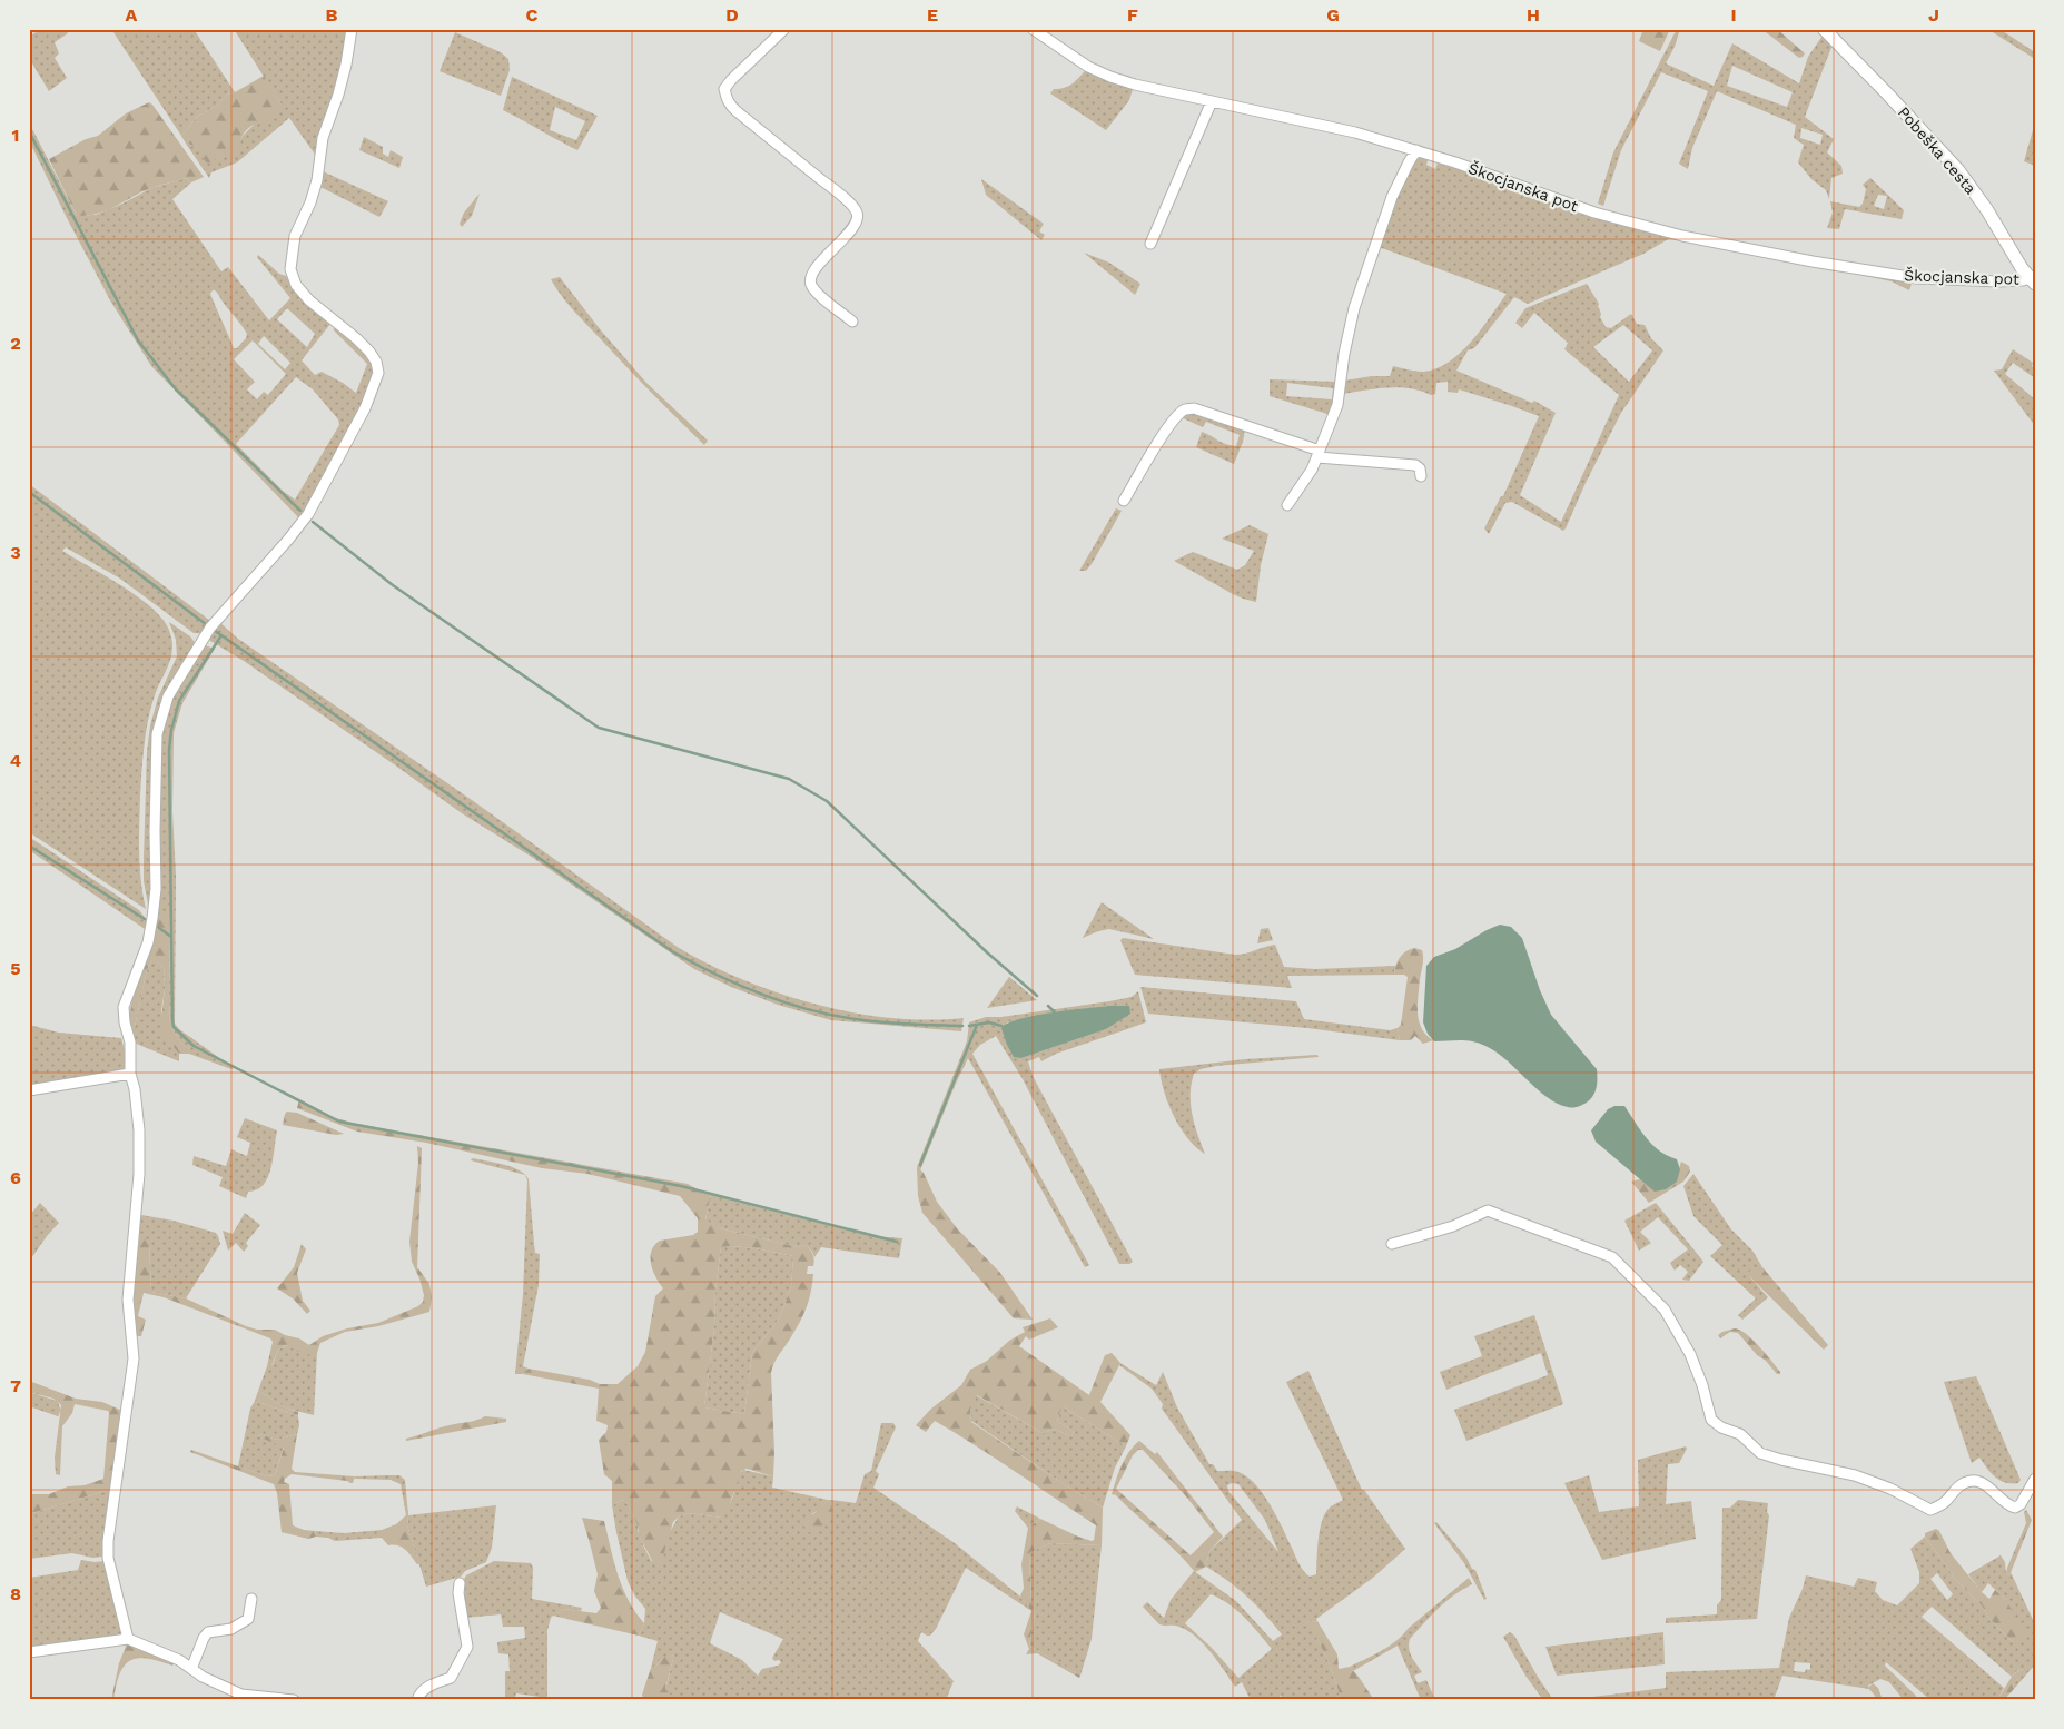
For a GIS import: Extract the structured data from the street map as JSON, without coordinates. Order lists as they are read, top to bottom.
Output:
{
  "streets": {
    "street": ["Pobeška cesta", "Škocjanska pot"]
  },
  "crossings": [
    ["Pobeška cesta", "Škocjanska pot"]
  ],
  "grid": {
    "columns": [
      "A",
      "B",
      "C",
      "D",
      "E",
      "F",
      "G",
      "H",
      "I",
      "J"
    ],
    "rows": [
      "1",
      "2",
      "3",
      "4",
      "5",
      "6",
      "7",
      "8"
    ]
  }
}
